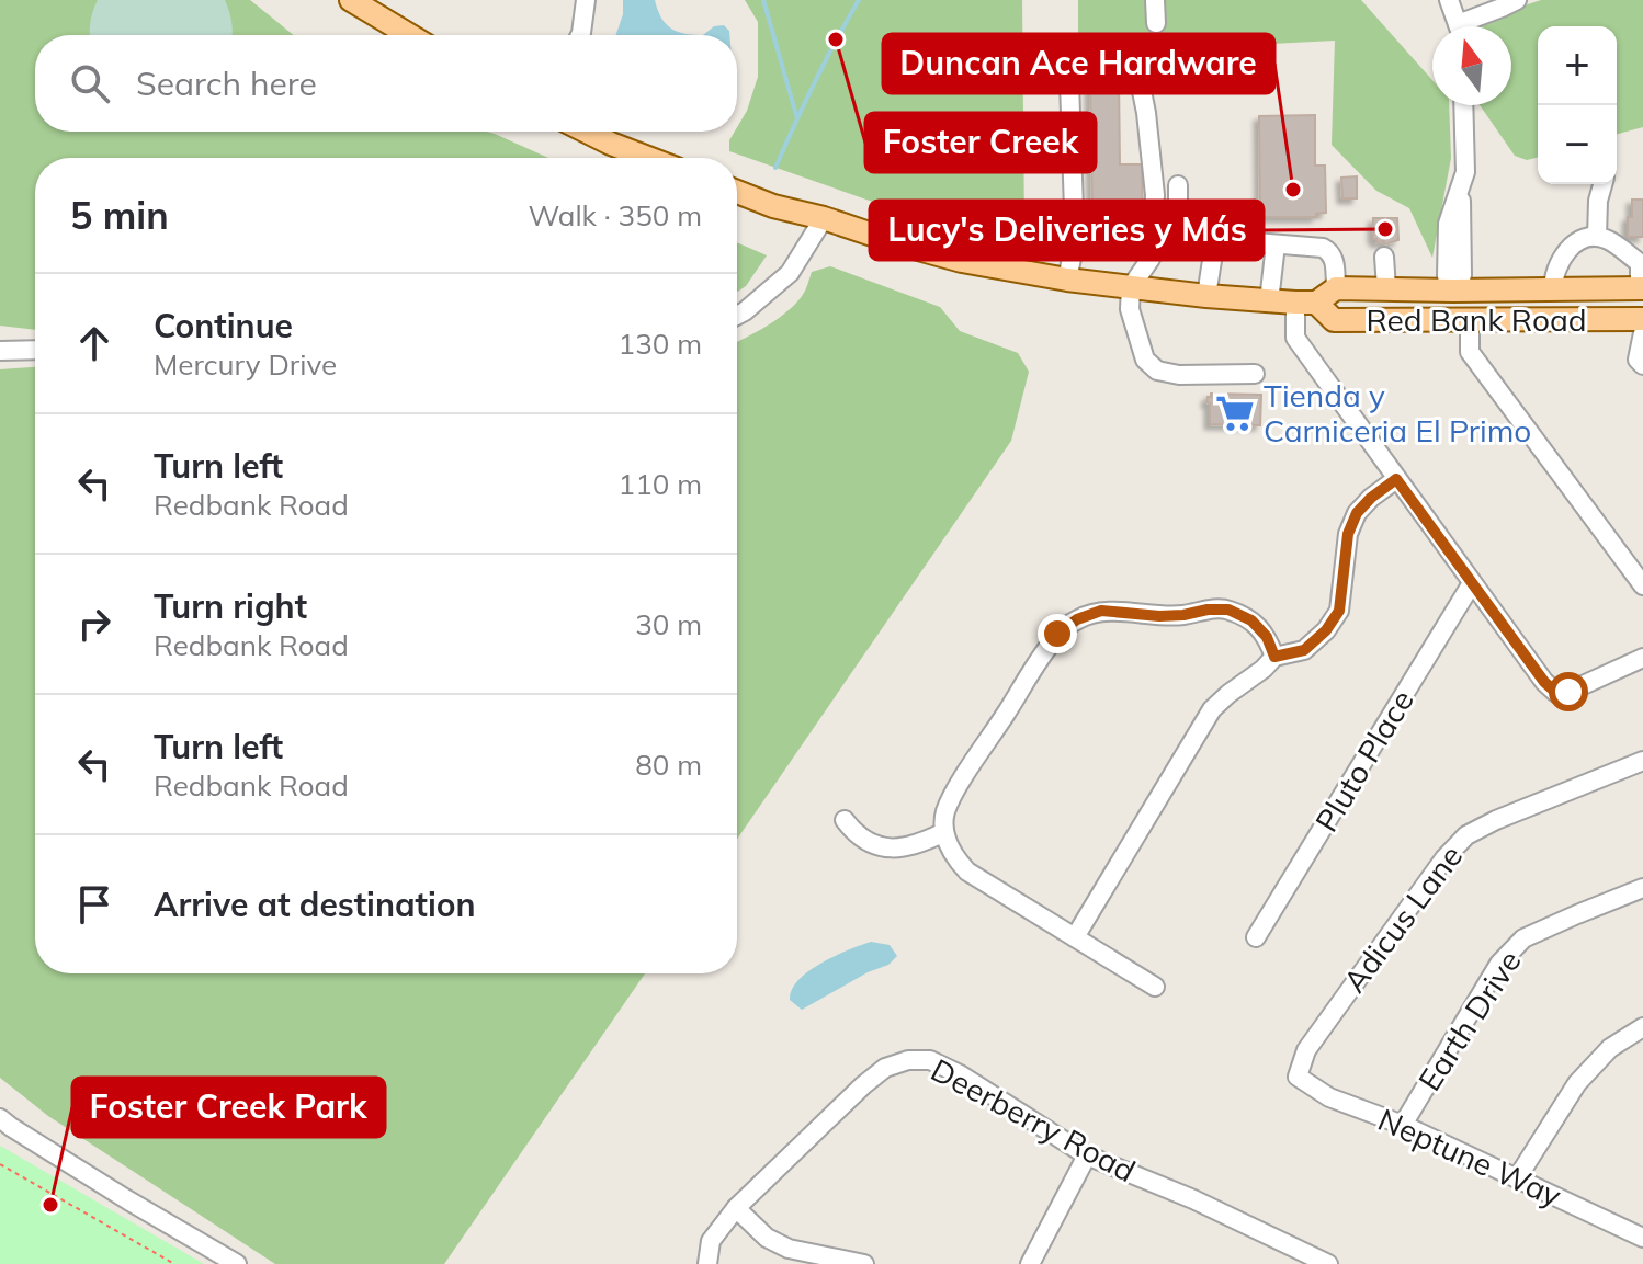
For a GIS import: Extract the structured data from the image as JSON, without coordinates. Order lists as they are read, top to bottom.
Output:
{
  "streets": {
    "main road": ["Red Bank Road"],
    "street": [
      "Pluto Place",
      "Adicus Lane",
      "Earth Drive",
      "Deerberry Road",
      "Neptune Way"
    ]
  },
  "crossings": [
    ["Adicus Lane", "Neptune Way"],
    ["Earth Drive", "Neptune Way"]
  ],
  "places": {
    "other": [
      "Foster Creek",
      "Duncan Ace Hardware",
      "Lucy's Deliveries y Más",
      "Foster Creek Park"
    ],
    "supermarket": ["Tienda y Carniceria El Primo"]
  },
  "north": "top",
  "page": {
    "map_buttons": ["+", "−"],
    "search": "Search here",
    "heading": ["5 min", "Walk · 350 m"],
    "list": [
      ["Continue", "Mercury Drive", "130 m"],
      ["Turn left", "Redbank Road", "110 m"],
      ["Turn right", "Redbank Road", "30 m"],
      ["Turn left", "Redbank Road", "80 m"],
      "Arrive at destination"
    ]
  }
}
